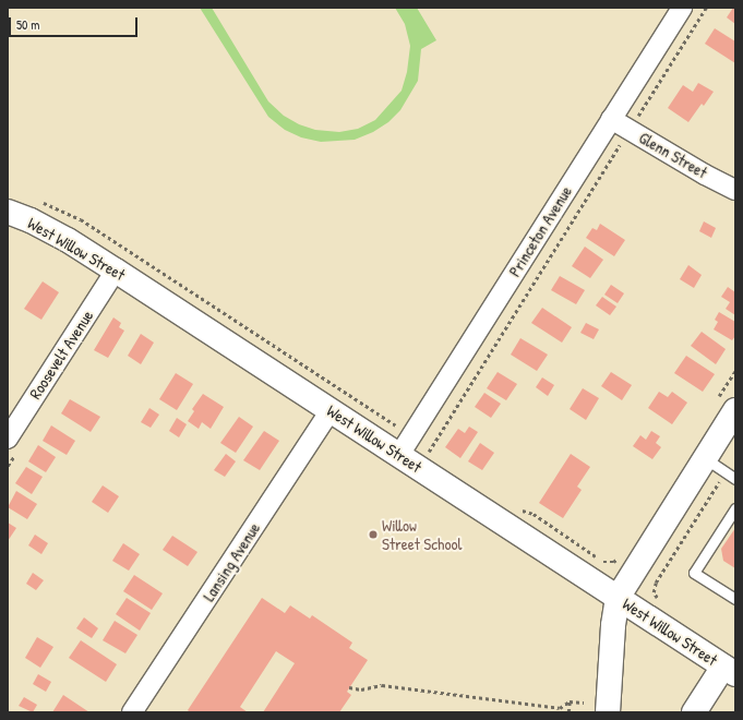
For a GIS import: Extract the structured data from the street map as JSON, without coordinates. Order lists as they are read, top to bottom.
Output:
{
  "streets": {
    "street": [
      "Glenn Street",
      "Princeton Avenue",
      "West Willow Street",
      "Roosevelt Avenue",
      "Lansing Avenue"
    ]
  },
  "crossings": [
    ["Glenn Street", "Princeton Avenue"],
    ["Princeton Avenue", "West Willow Street"],
    ["West Willow Street", "Roosevelt Avenue"],
    ["West Willow Street", "Lansing Avenue"]
  ],
  "places": ["Willow Street School"],
  "scale_bar": "50 m"
}
